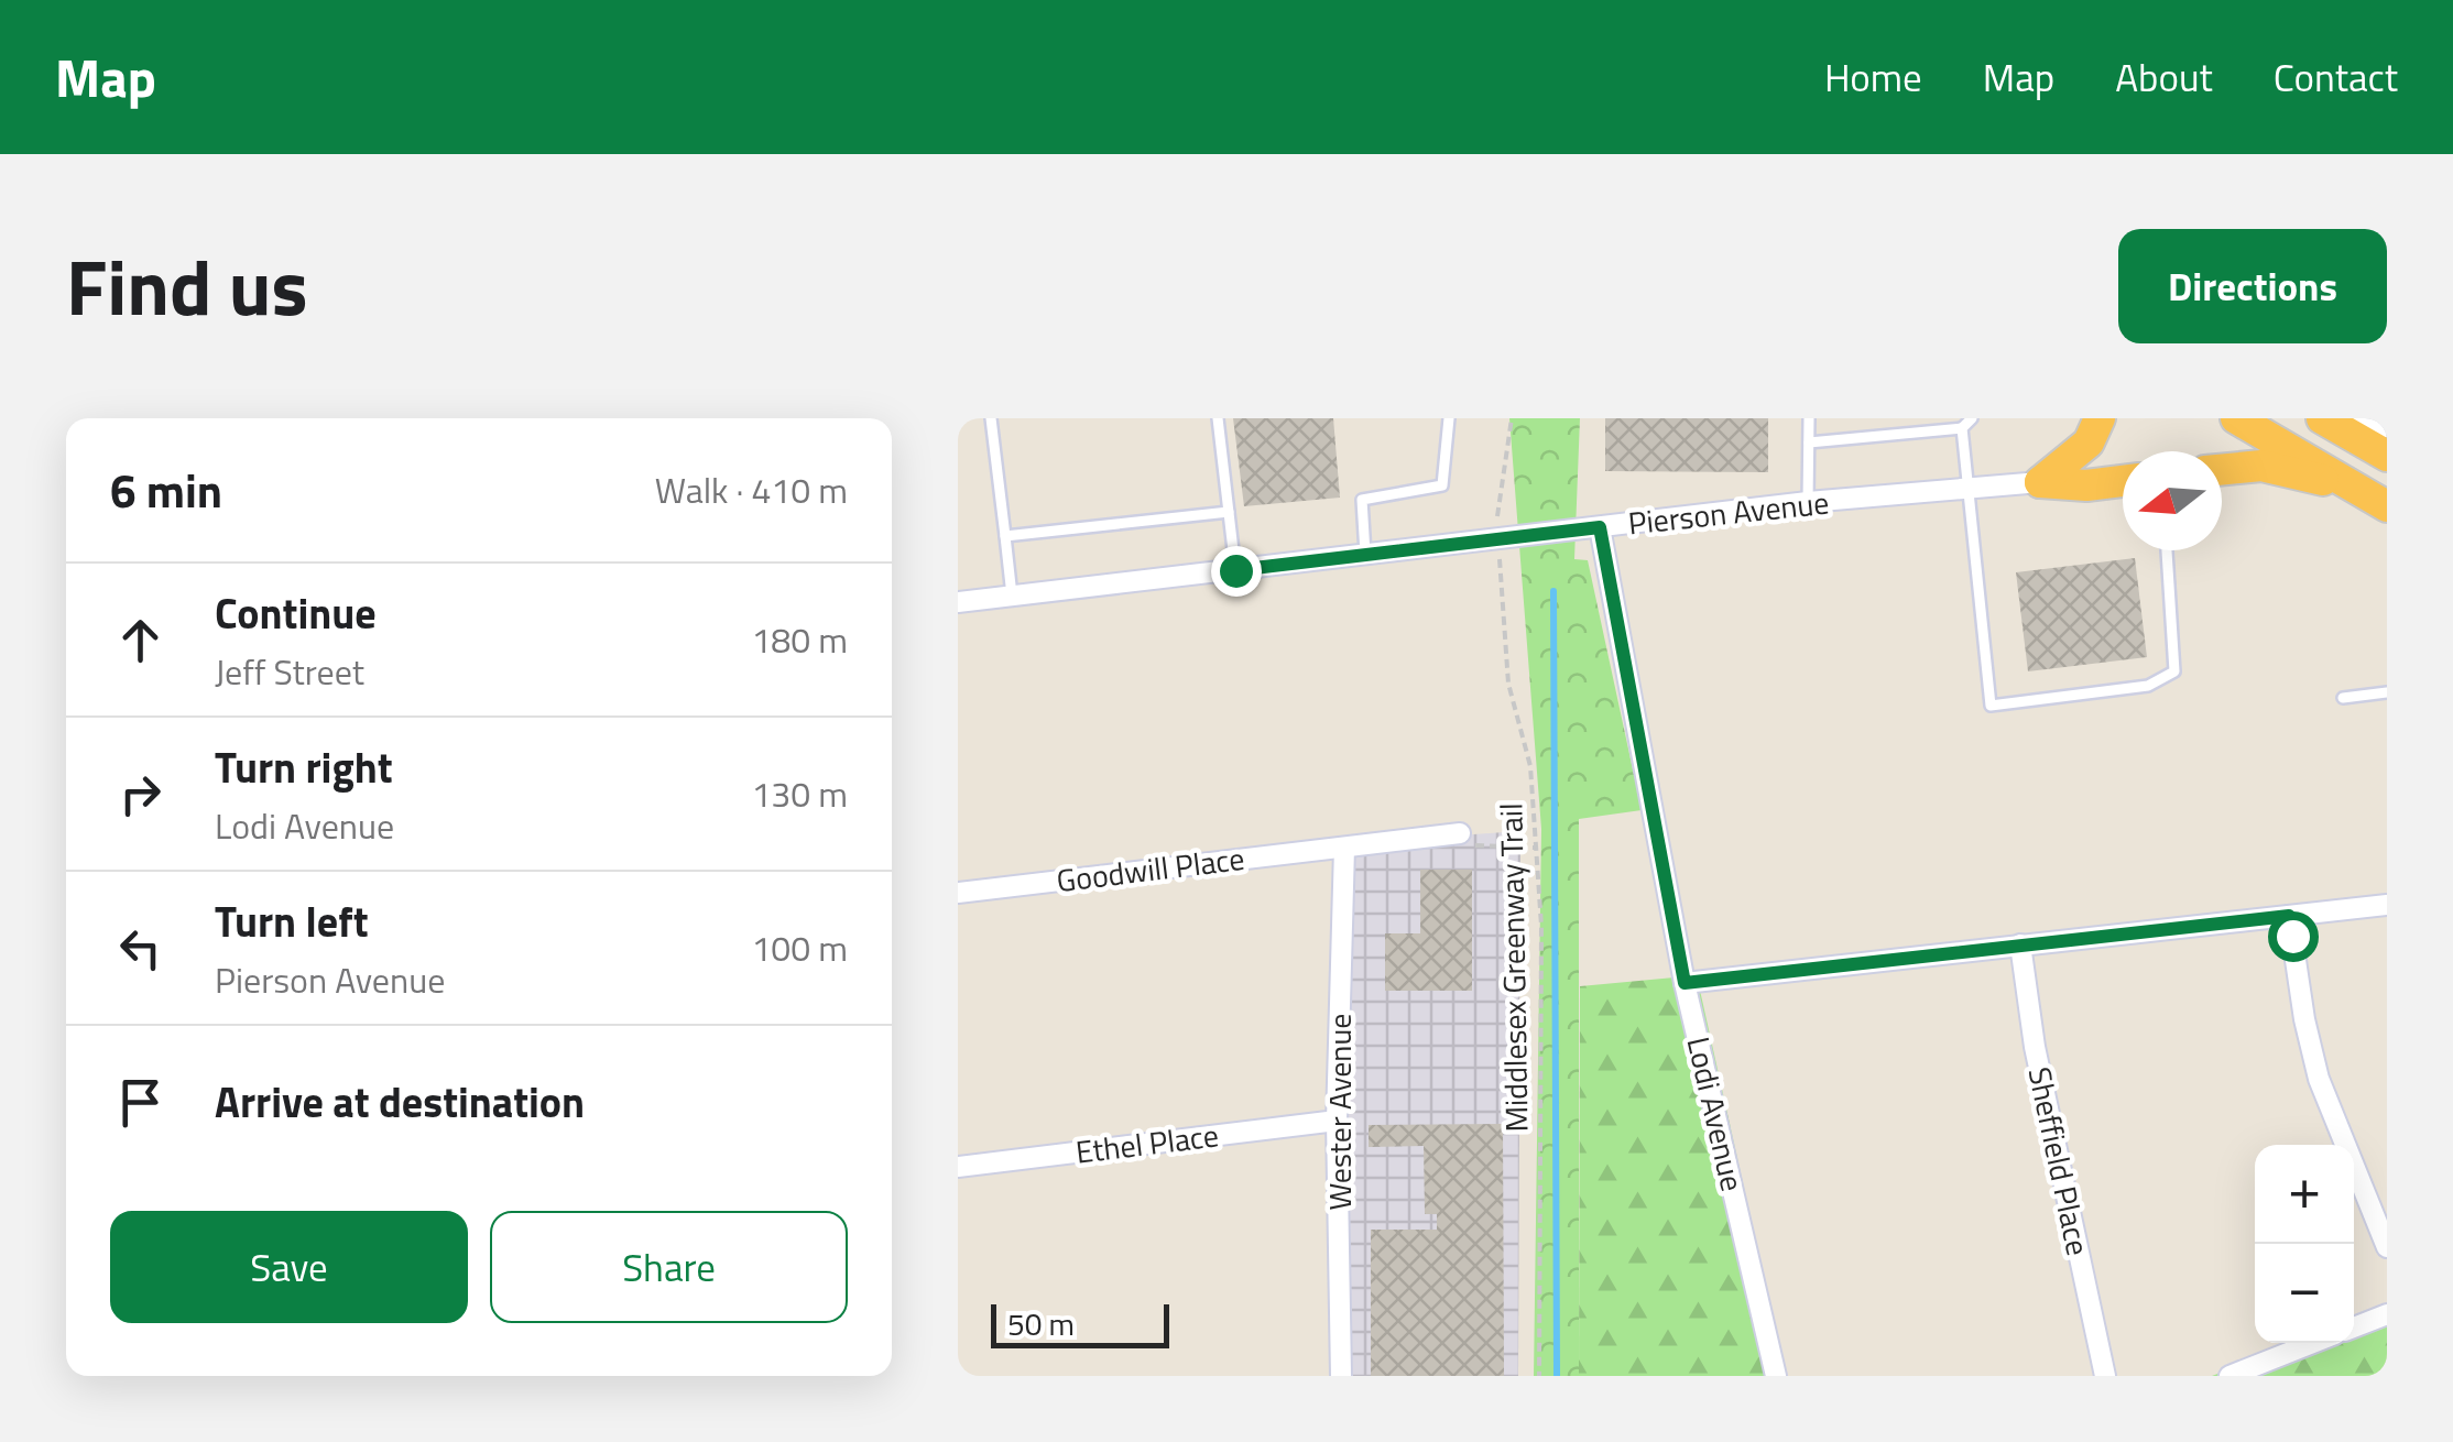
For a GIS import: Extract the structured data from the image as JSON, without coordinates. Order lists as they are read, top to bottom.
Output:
{
  "streets": {
    "street": [
      "Pierson Avenue",
      "Goodwill Place",
      "Wester Avenue",
      "Lodi Avenue",
      "Ethel Place",
      "Sheffield Place"
    ],
    "path": ["Middlesex Greenway Trail"]
  },
  "crossings": [
    ["Pierson Avenue", "Lodi Avenue"],
    ["Goodwill Place", "Wester Avenue"],
    ["Wester Avenue", "Ethel Place"]
  ],
  "scale_bar": "50 m",
  "north": "left",
  "page": {
    "header": "Map",
    "nav": [
      "Home",
      "Map",
      "About",
      "Contact"
    ],
    "title": "Find us",
    "buttons": [
      "Directions",
      ["Save", "Share"]
    ],
    "heading": ["6 min", "Walk · 410 m"],
    "list": [
      ["Continue", "Jeff Street", "180 m"],
      ["Turn right", "Lodi Avenue", "130 m"],
      ["Turn left", "Pierson Avenue", "100 m"],
      "Arrive at destination"
    ],
    "map_buttons": ["+", "−"],
    "scale": "50 m"
  }
}
